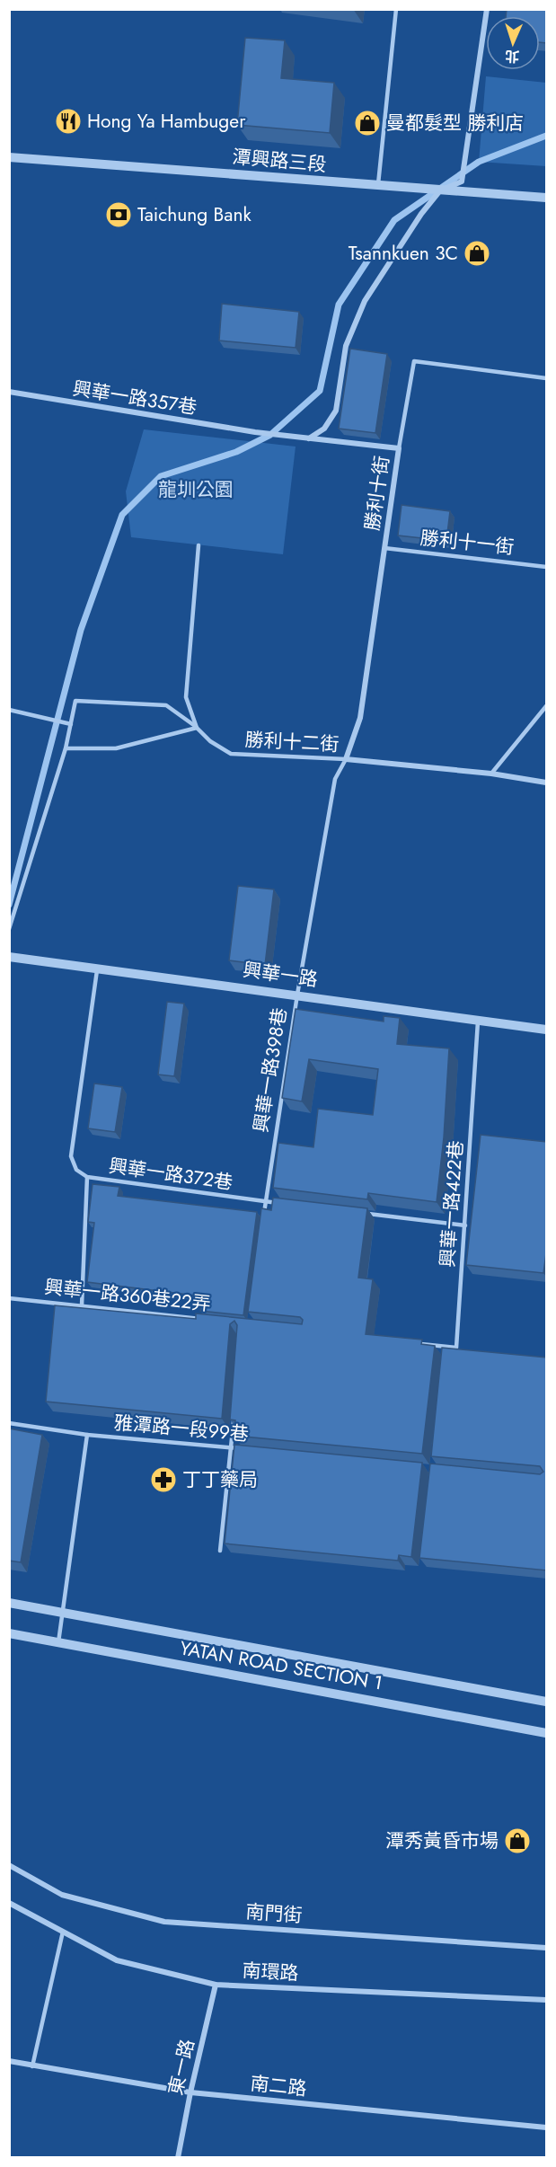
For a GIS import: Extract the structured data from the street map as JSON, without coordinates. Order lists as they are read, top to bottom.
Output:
{
  "streets": {
    "street": [
      "潭興路三段",
      "興華一路357巷",
      "勝利十街",
      "勝利十二街",
      "興華一路",
      "YATAN ROAD SECTION 1",
      "南門街",
      "南環路",
      "東一路",
      "南二路"
    ],
    "lane": [
      "勝利十一街",
      "興華一路398巷",
      "興華一路372巷",
      "興華一路422巷",
      "興華一路360巷22弄",
      "雅潭路一段99巷"
    ]
  },
  "crossings": [
    ["勝利十街", "勝利十一街"],
    ["勝利十街", "勝利十二街"],
    ["勝利十街", "興華一路398巷"],
    ["勝利十二街", "興華一路398巷"],
    ["興華一路", "興華一路398巷"],
    ["興華一路", "興華一路372巷"],
    ["興華一路", "興華一路422巷"],
    ["興華一路398巷", "興華一路372巷"],
    ["雅潭路一段99巷", "YATAN ROAD SECTION 1"],
    ["南環路", "東一路"],
    ["東一路", "南二路"]
  ],
  "parks": ["龍圳公園"],
  "places": {
    "restaurant": ["Hong Ya Hambuger"],
    "shop": ["曼都髮型 勝利店", "Tsannkuen 3C", "潭秀黃昏市場"],
    "bank": ["Taichung Bank"],
    "pharmacy": ["丁丁藥局"]
  },
  "north": "bottom"
}
